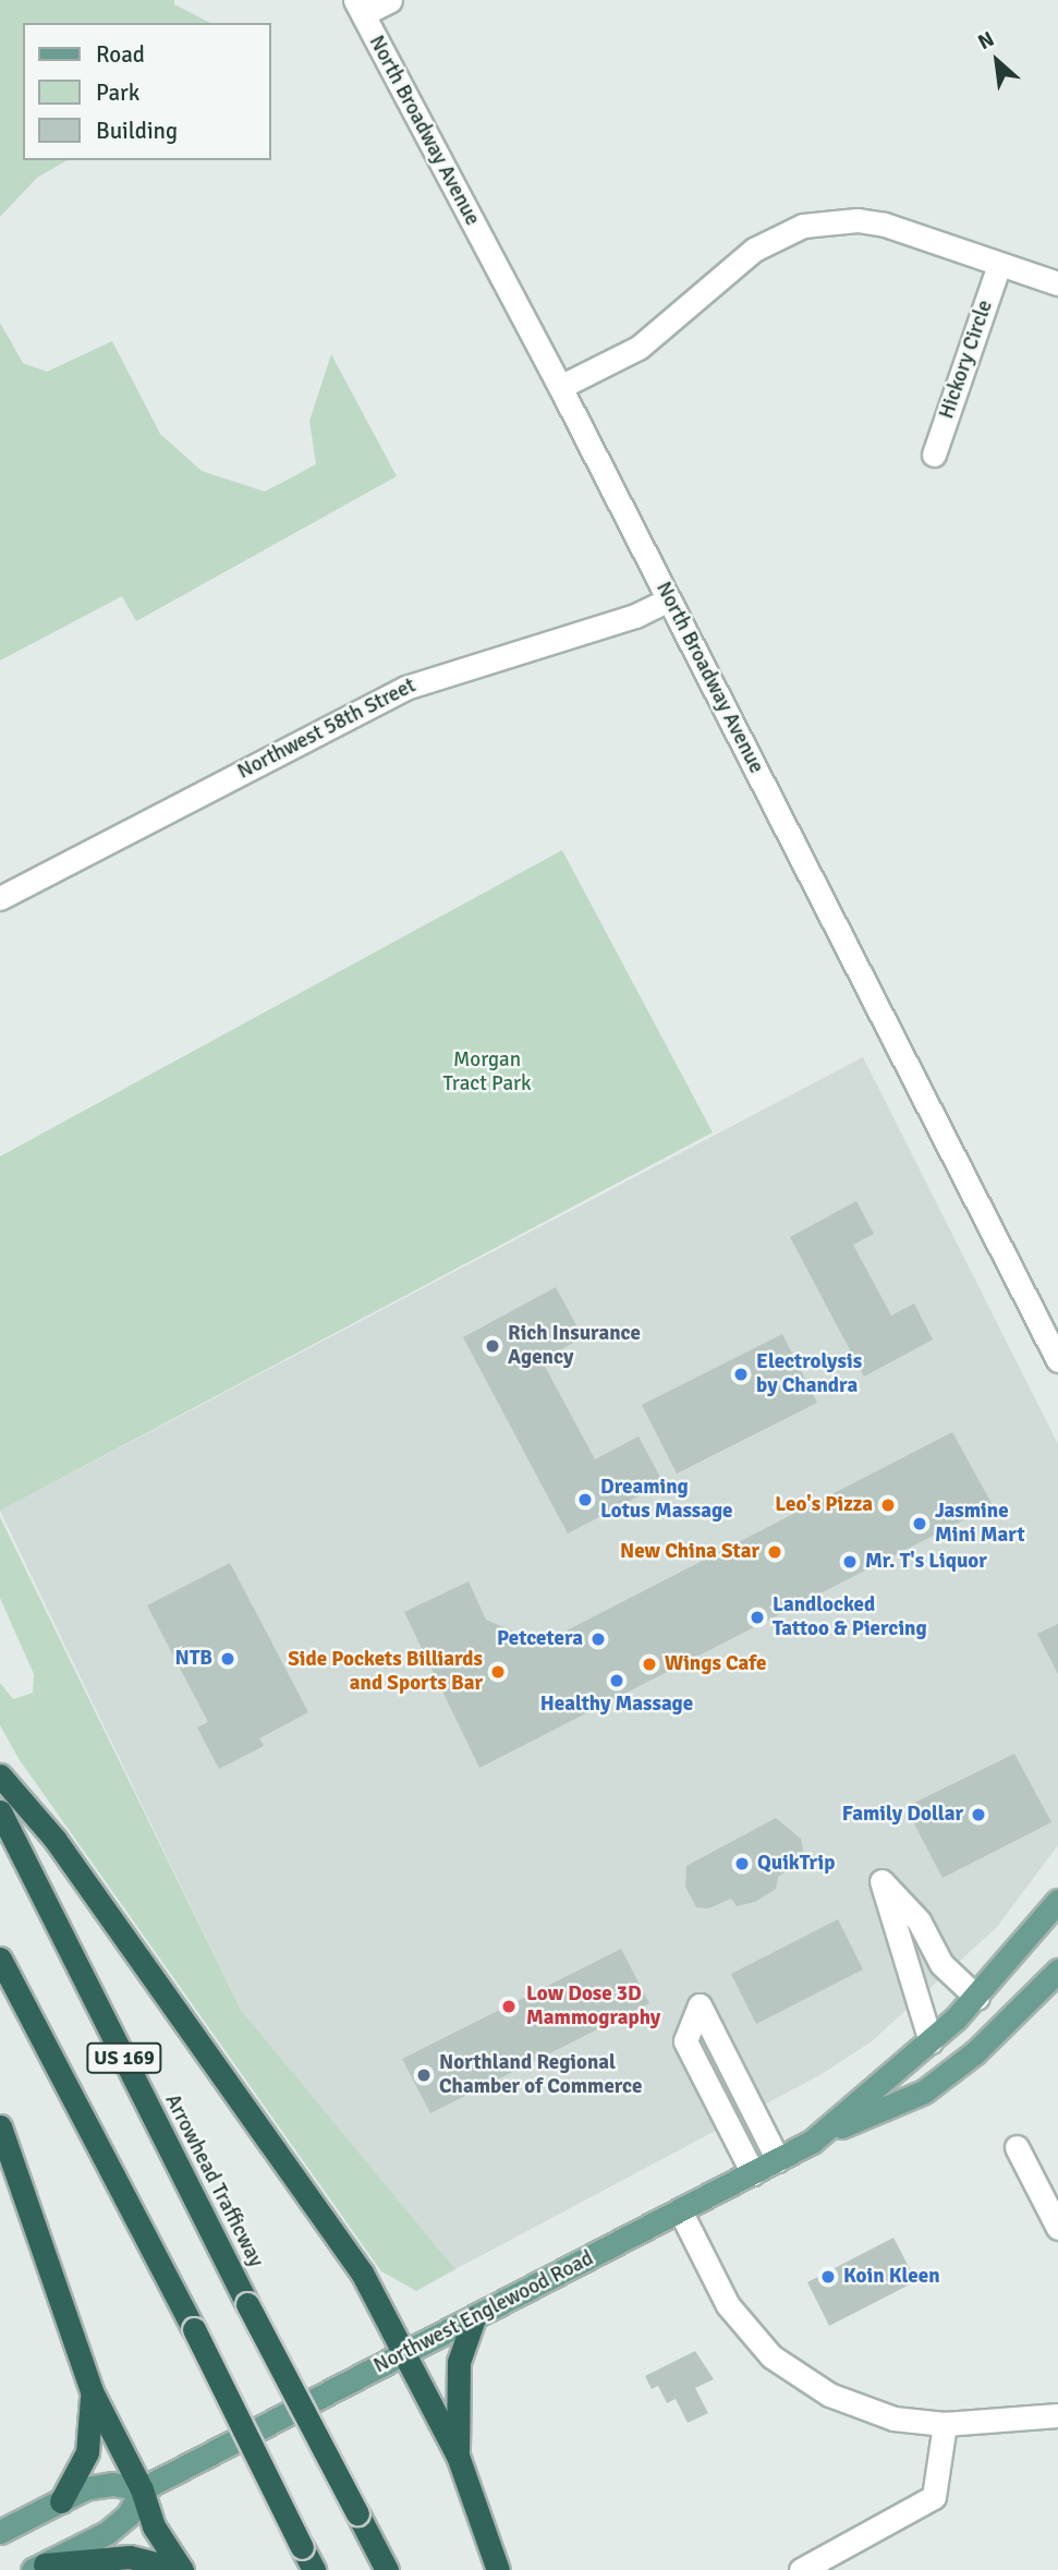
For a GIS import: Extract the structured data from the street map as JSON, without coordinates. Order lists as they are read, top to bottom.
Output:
{
  "streets": {
    "highway": ["US 169", "Arrowhead Trafficway"],
    "main road": ["Northwest Englewood Road"],
    "street": ["North Broadway Avenue", "Hickory Circle", "Northwest 58th Street"]
  },
  "crossings": [
    ["North Broadway Avenue", "Northwest 58th Street"]
  ],
  "parks": ["Morgan Tract Park"],
  "places": [
    "Rich Insurance Agency",
    "Electrolysis by Chandra",
    "Dreaming Lotus Massage",
    "Leo's Pizza",
    "Jasmine Mini Mart",
    "New China Star",
    "Mr. T's Liquor",
    "Landlocked Tattoo & Piercing",
    "Petcetera",
    "NTB",
    "Wings Cafe",
    "Side Pockets Billiards and Sports Bar",
    "Healthy Massage",
    "Family Dollar",
    "QuikTrip",
    "Low Dose 3D Mammography",
    "Northland Regional Chamber of Commerce",
    "Koin Kleen"
  ],
  "legend": ["Road", "Park", "Building"],
  "north": "top left"
}
